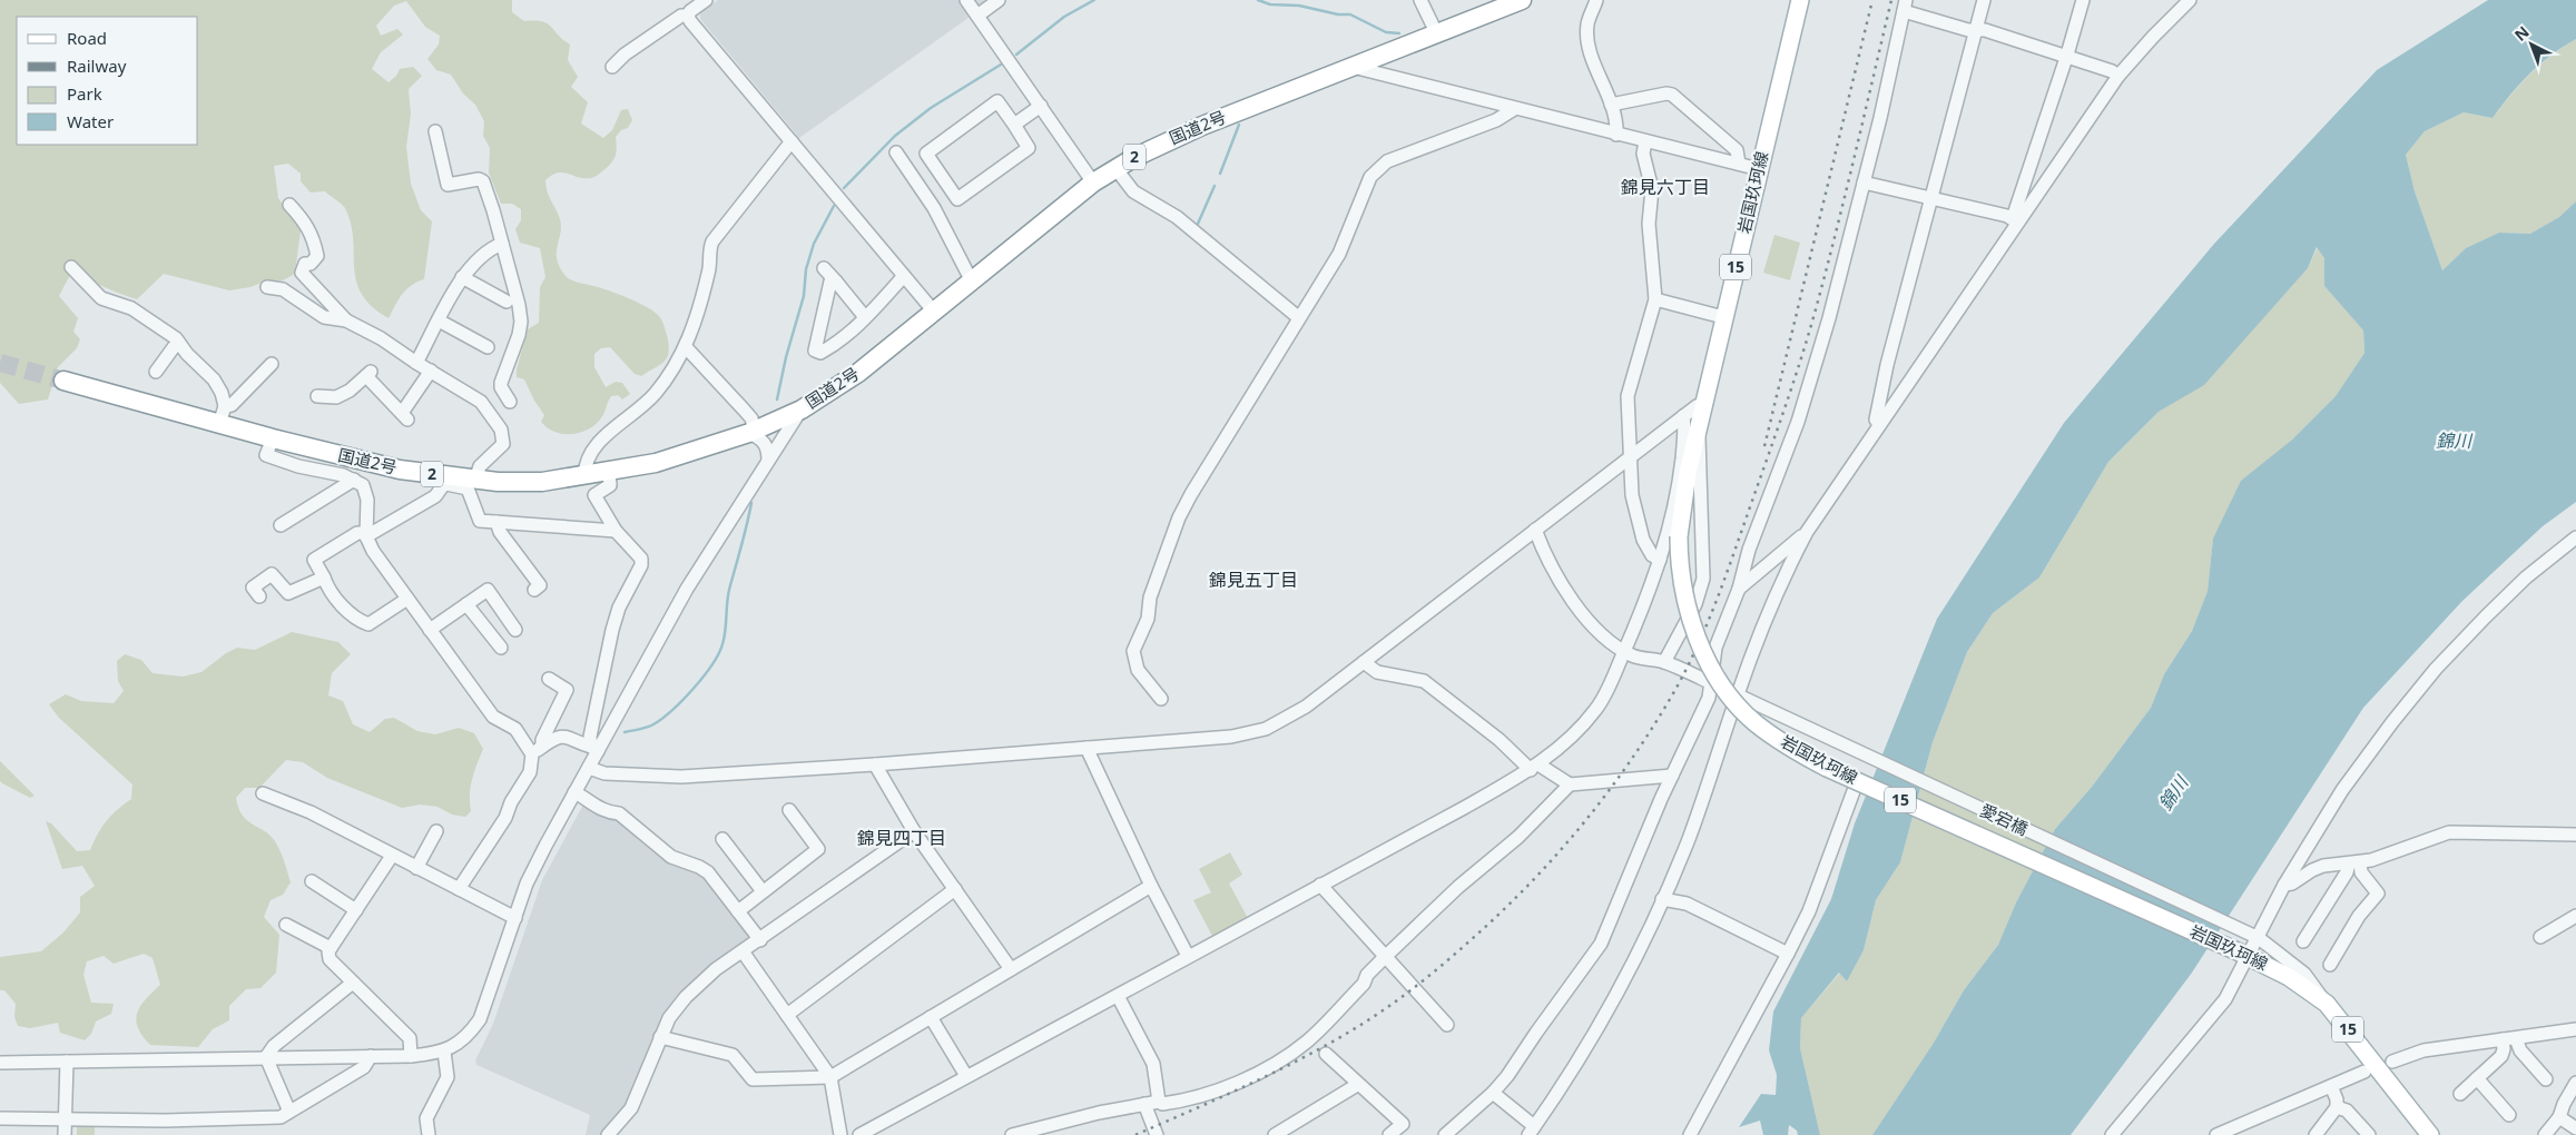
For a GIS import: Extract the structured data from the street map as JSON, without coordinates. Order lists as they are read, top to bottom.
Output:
{
  "streets": {
    "highway": ["国道2号", "2"],
    "main road": ["岩国玖珂線", "15"],
    "street": ["愛宕橋"]
  },
  "crossings": [
    ["岩国玖珂線", "愛宕橋"]
  ],
  "districts": ["錦見六丁目", "錦見五丁目", "錦見四丁目"],
  "water": ["錦川"],
  "legend": [
    "Road",
    "Railway",
    "Park",
    "Water"
  ],
  "north": "top left"
}
